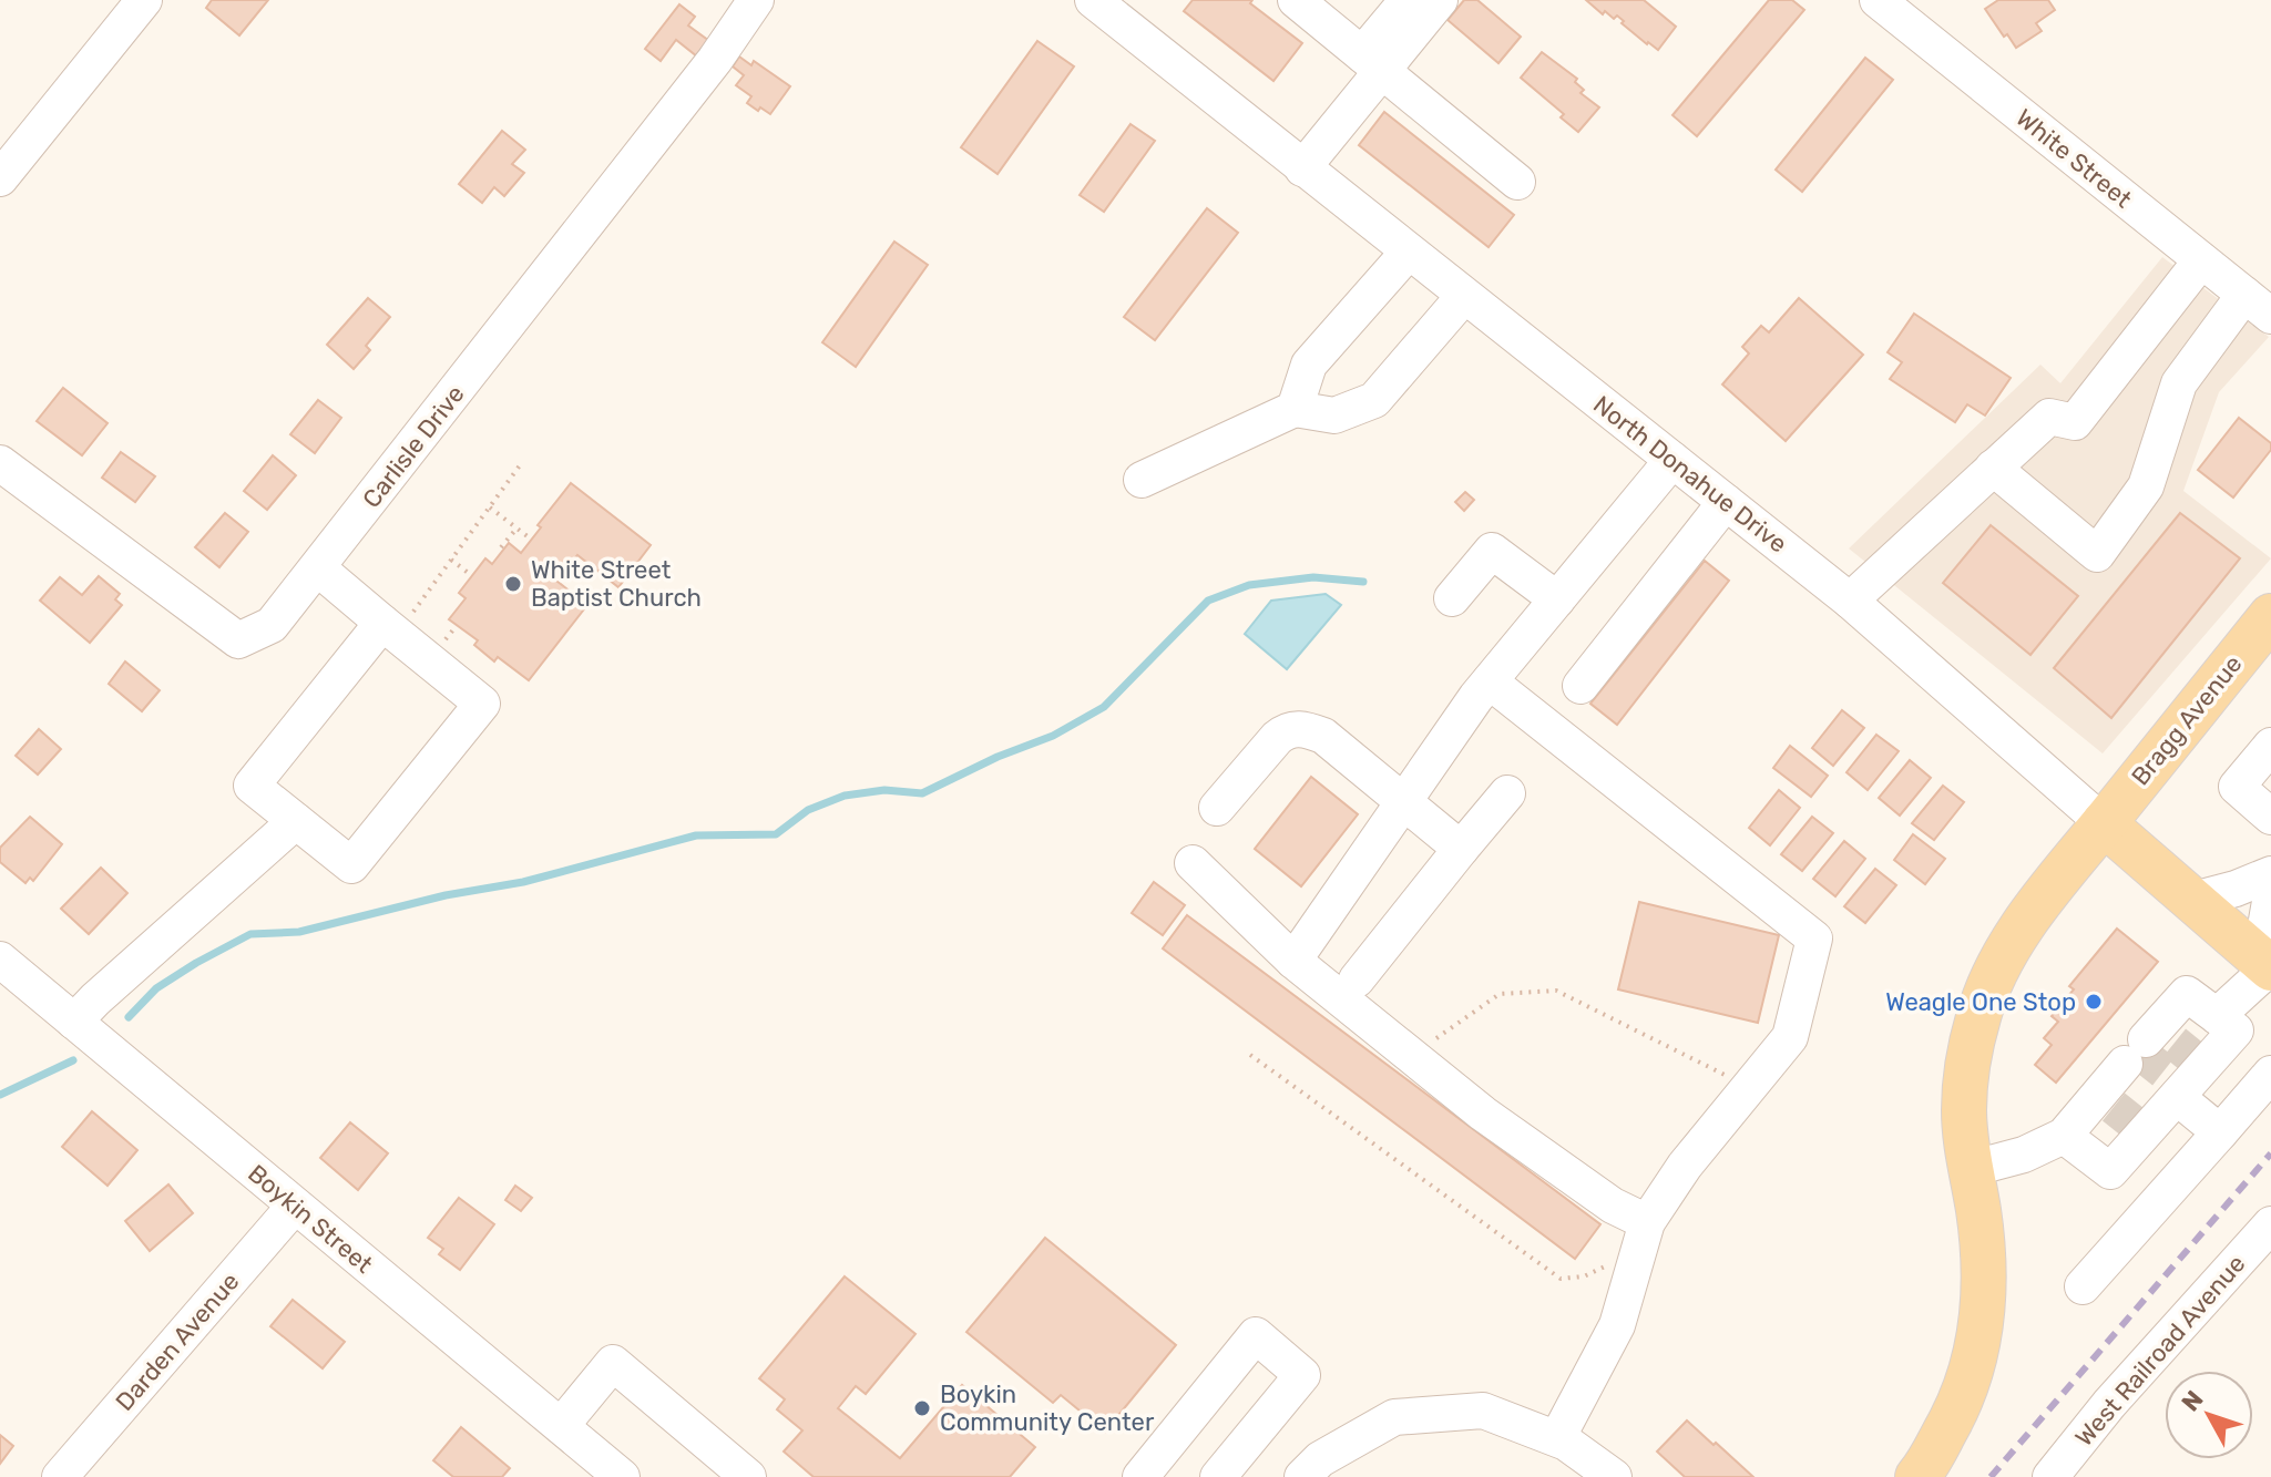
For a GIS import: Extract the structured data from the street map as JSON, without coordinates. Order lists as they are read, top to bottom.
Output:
{
  "streets": {
    "main road": ["North Donahue Drive", "Bragg Avenue"],
    "street": [
      "White Street",
      "Carlisle Drive",
      "Boykin Street",
      "Darden Avenue",
      "West Railroad Avenue"
    ]
  },
  "crossings": [
    ["North Donahue Drive", "Bragg Avenue"],
    ["Boykin Street", "Darden Avenue"]
  ],
  "places": ["White Street Baptist Church", "Weagle One Stop", "Boykin Community Center"],
  "north": "top left"
}
